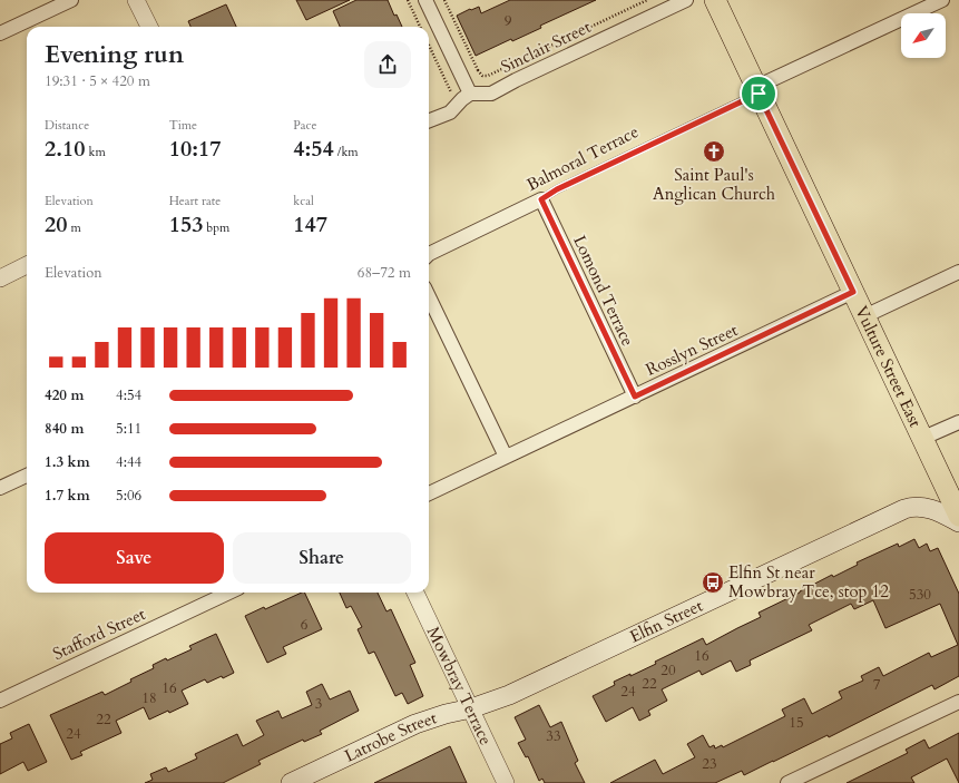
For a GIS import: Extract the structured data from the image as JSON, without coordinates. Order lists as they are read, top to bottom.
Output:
{
  "streets": {
    "main road": ["Vulture Street East", "Elfin Street", "Latrobe Street"],
    "street": [
      "Sinclair Street",
      "Balmoral Terrace",
      "Lomond Terrace",
      "Rosslyn Street",
      "Stafford Street",
      "Mowbray Terrace"
    ]
  },
  "crossings": [
    ["Balmoral Terrace", "Lomond Terrace"],
    ["Balmoral Terrace", "Vulture Street East"],
    ["Lomond Terrace", "Rosslyn Street"],
    ["Rosslyn Street", "Vulture Street East"],
    ["Elfin Street", "Mowbray Terrace"],
    ["Elfin Street", "Latrobe Street"],
    ["Mowbray Terrace", "Latrobe Street"]
  ],
  "places": {
    "church": ["Saint Paul's Anglican Church"],
    "bus stop": ["Elfin St near Mowbray Tce, stop 12"]
  },
  "house_numbers": [
    "9",
    "530",
    "6",
    "16",
    "20",
    "22",
    "7",
    "16",
    "24",
    "18",
    "3",
    "22",
    "15",
    "24",
    "33",
    "23"
  ],
  "north": "bottom left",
  "page": {
    "heading": ["Evening run", "19:31 · 5 × 420 m"],
    "stats": [
      ["Distance", "2.10 km"],
      ["Time", "10:17"],
      ["Pace", "4:54 /km"],
      ["Elevation", "20 m"],
      ["Heart rate", "153 bpm"],
      ["kcal", "147"]
    ],
    "chart": ["Elevation", "68–72 m"],
    "list": [
      {
        "name": "420 m",
        "note": "4:54"
      },
      {
        "name": "840 m",
        "note": "5:11"
      },
      {
        "name": "1.3 km",
        "note": "4:44"
      },
      {
        "name": "1.7 km",
        "note": "5:06"
      }
    ],
    "buttons": ["Save", "Share"]
  }
}
